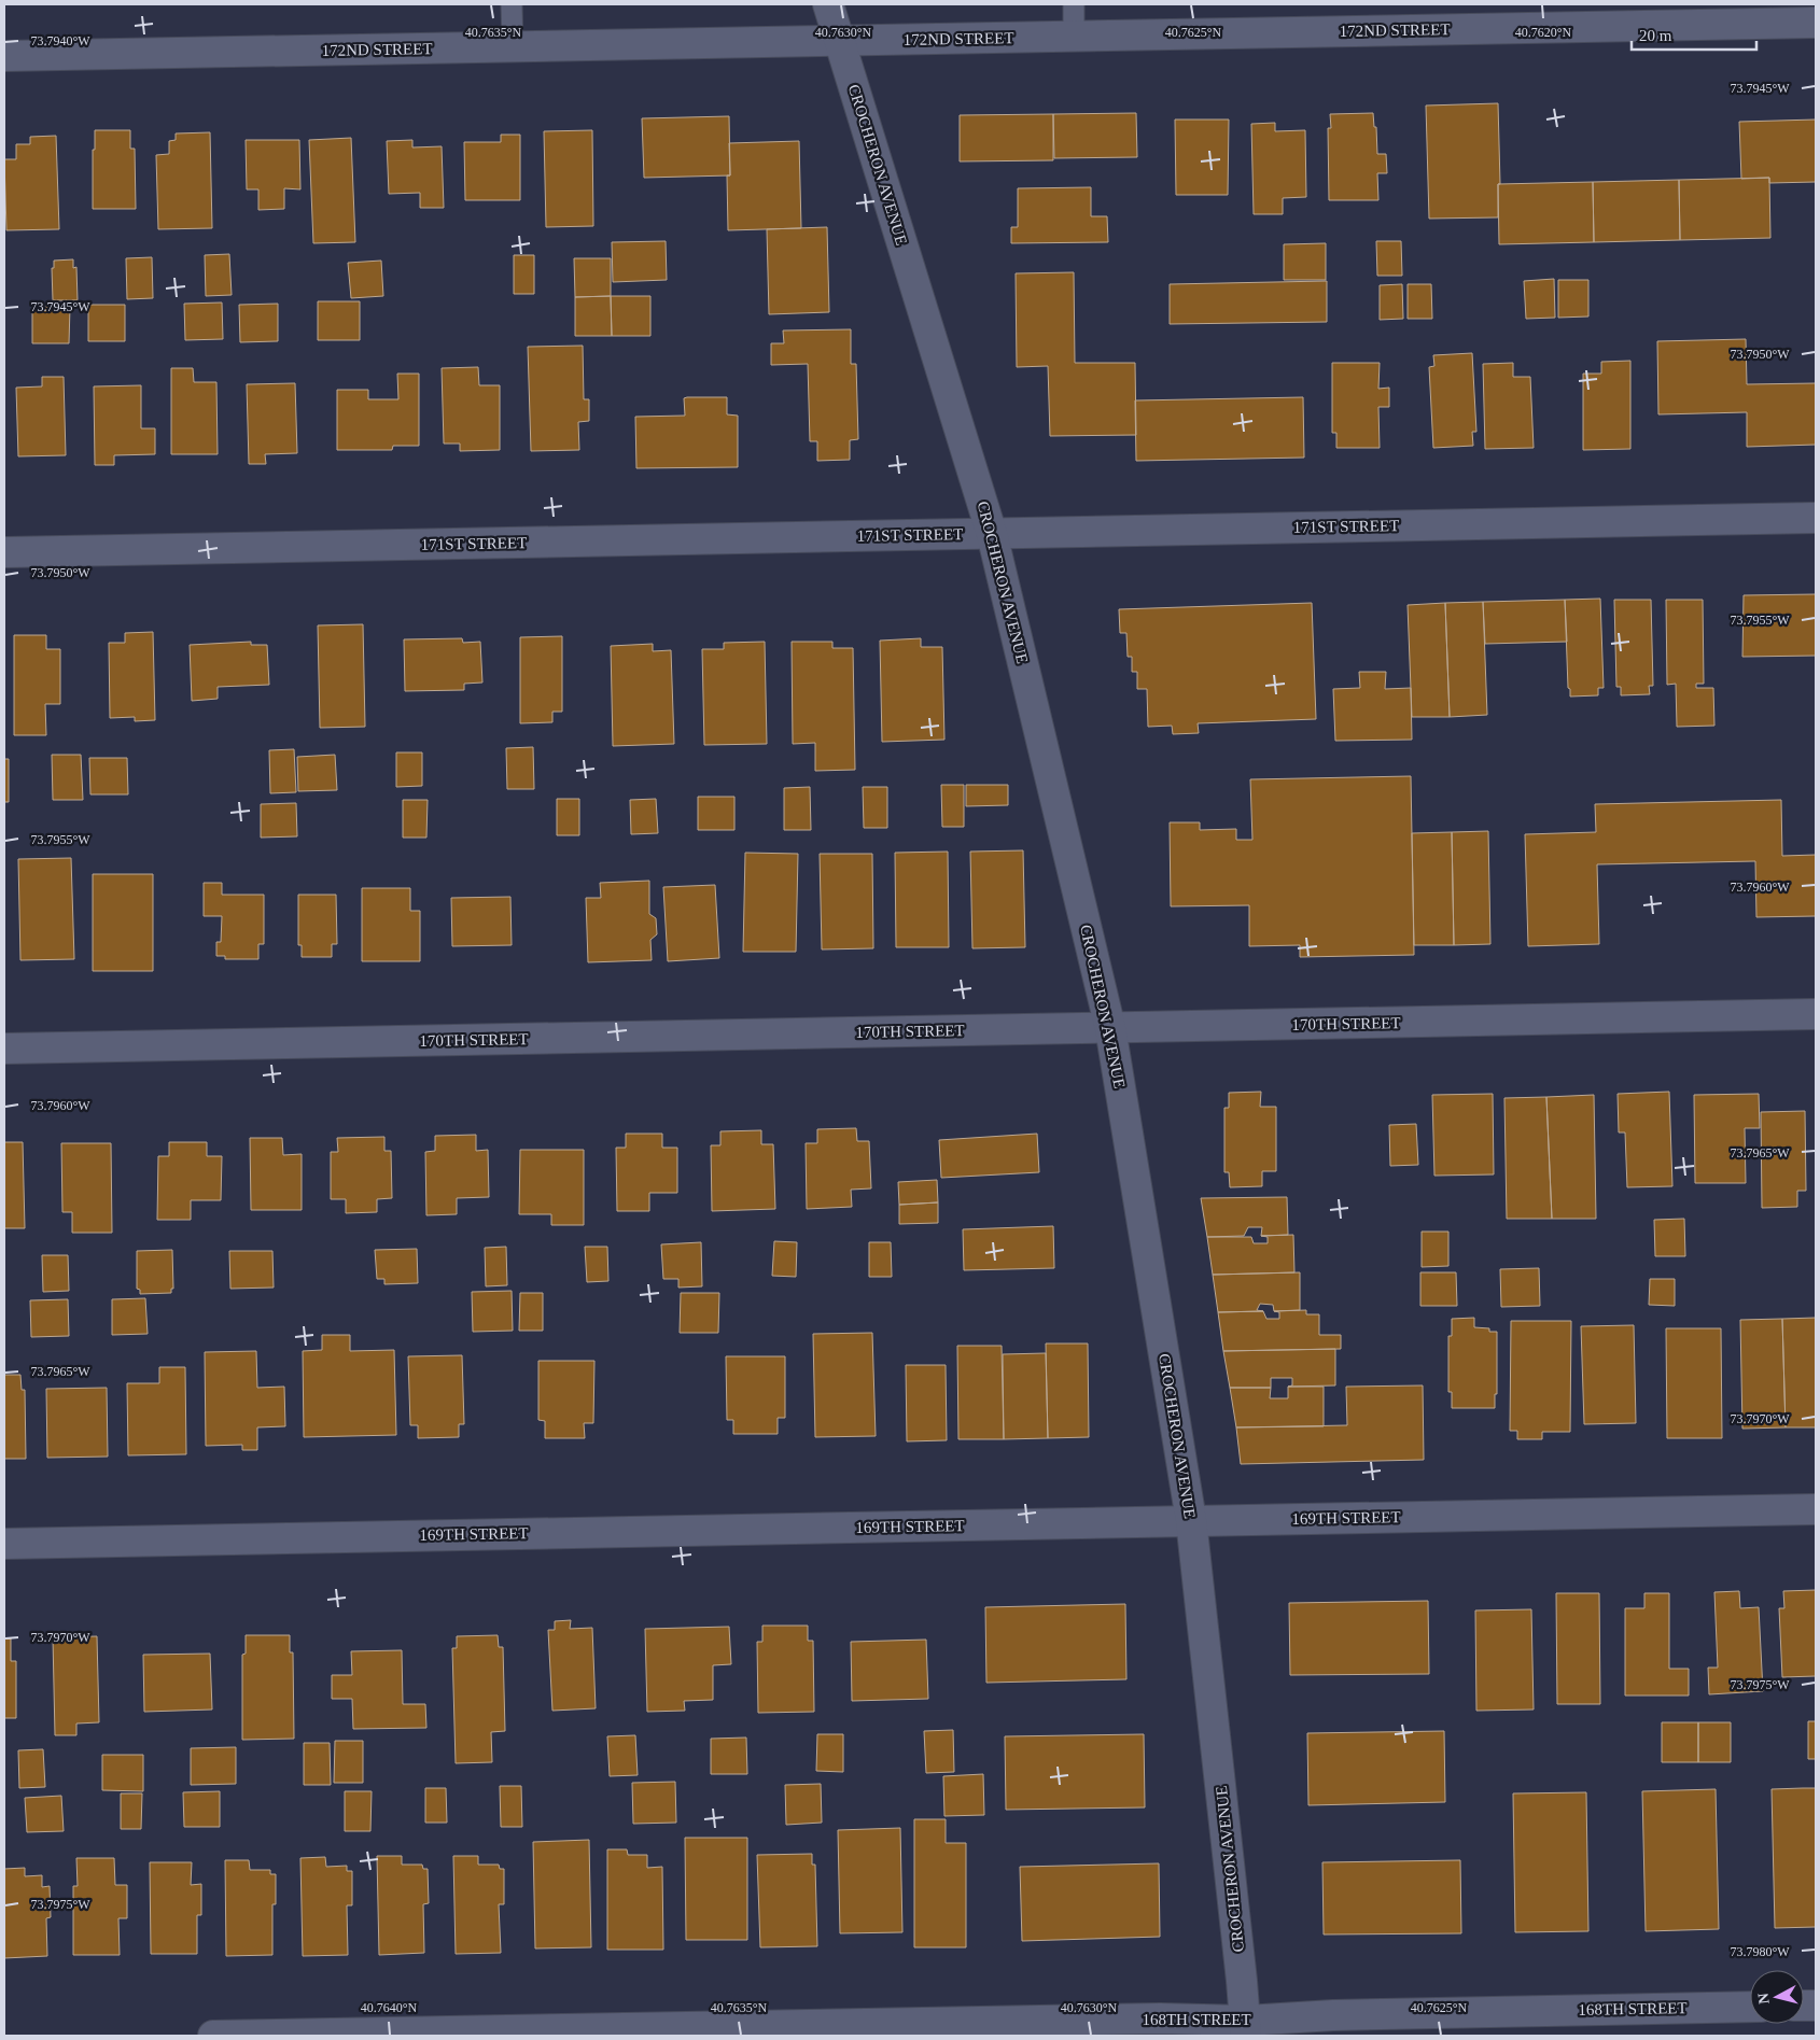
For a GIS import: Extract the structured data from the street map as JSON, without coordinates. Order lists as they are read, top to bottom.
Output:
{
  "streets": {
    "street": [
      "172ND STREET",
      "CROCHERON AVENUE",
      "171ST STREET",
      "170TH STREET",
      "169TH STREET",
      "168TH STREET"
    ]
  },
  "crossings": [
    ["172ND STREET", "CROCHERON AVENUE"],
    ["CROCHERON AVENUE", "171ST STREET"],
    ["CROCHERON AVENUE", "170TH STREET"],
    ["CROCHERON AVENUE", "169TH STREET"],
    ["CROCHERON AVENUE", "168TH STREET"]
  ],
  "scale_bar": "20 m",
  "north": "left",
  "coordinates": [
    "40.7635°N",
    "40.7630°N",
    "40.7625°N",
    "40.7620°N",
    "73.7940°W",
    "73.7945°W",
    "73.7950°W",
    "73.7955°W",
    "73.7960°W",
    "73.7965°W",
    "73.7970°W",
    "73.7975°W",
    "73.7980°W",
    "40.7640°N"
  ]
}
